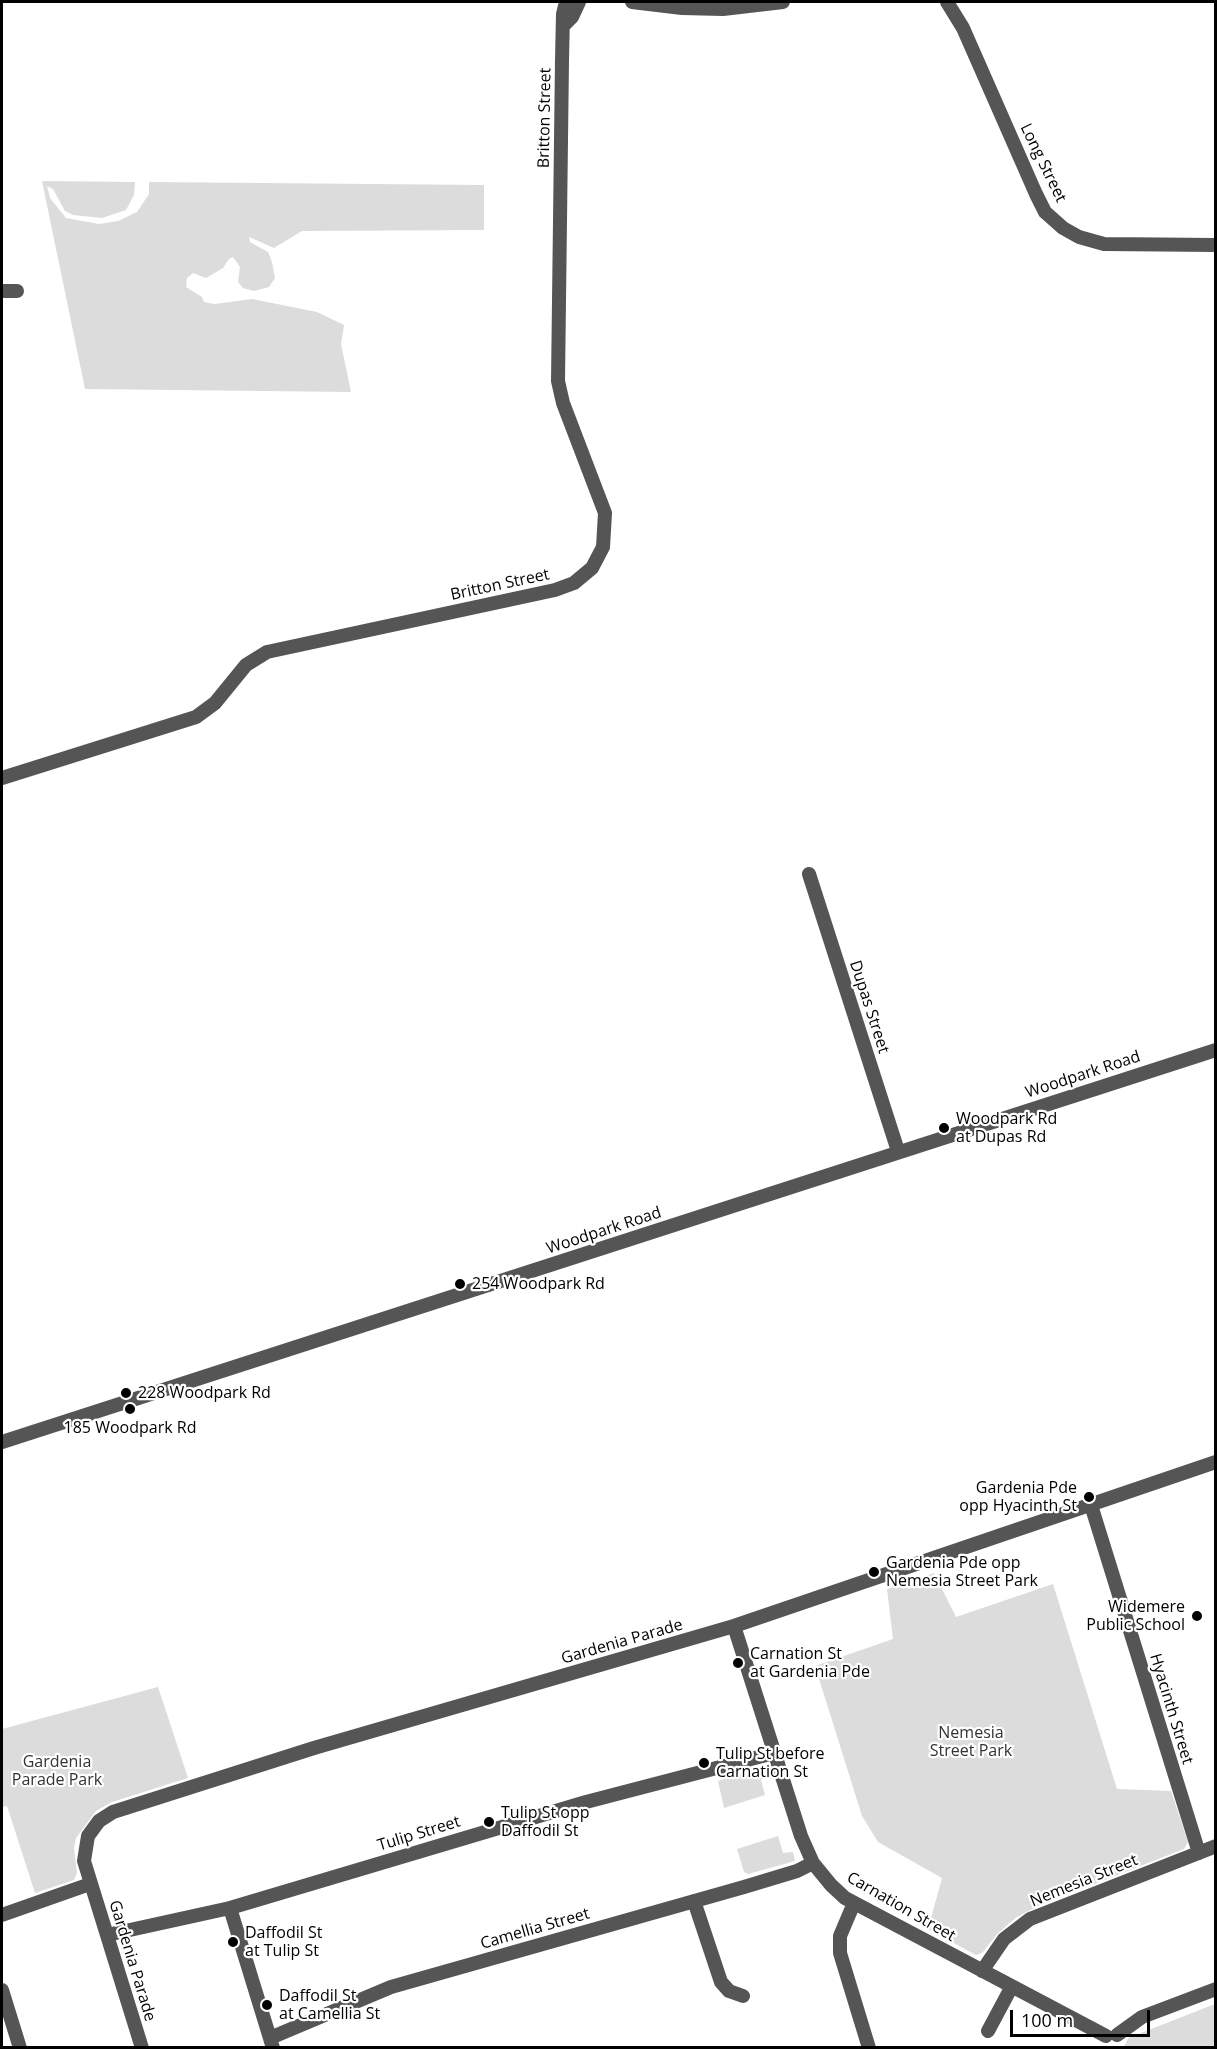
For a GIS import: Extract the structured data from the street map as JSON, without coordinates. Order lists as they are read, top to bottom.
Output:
{
  "streets": {
    "street": [
      "Britton Street",
      "Long Street",
      "Dupas Street",
      "Woodpark Road",
      "Gardenia Parade",
      "Hyacinth Street",
      "Tulip Street",
      "Nemesia Street",
      "Carnation Street",
      "Camellia Street"
    ]
  },
  "crossings": [
    ["Dupas Street", "Woodpark Road"],
    ["Gardenia Parade", "Hyacinth Street"],
    ["Gardenia Parade", "Tulip Street"],
    ["Gardenia Parade", "Carnation Street"],
    ["Hyacinth Street", "Nemesia Street"],
    ["Tulip Street", "Carnation Street"],
    ["Nemesia Street", "Carnation Street"],
    ["Carnation Street", "Camellia Street"]
  ],
  "parks": ["Nemesia Street Park", "Gardenia Parade Park"],
  "places": [
    "Woodpark Rd at Dupas Rd",
    "254 Woodpark Rd",
    "228 Woodpark Rd",
    "185 Woodpark Rd",
    "Gardenia Pde opp Hyacinth St",
    "Gardenia Pde opp Nemesia Street Park",
    "Widemere Public School",
    "Carnation St at Gardenia Pde",
    "Tulip St before Carnation St",
    "Tulip St opp Daffodil St",
    "Daffodil St at Tulip St",
    "Daffodil St at Camellia St"
  ],
  "scale_bar": "100 m"
}
